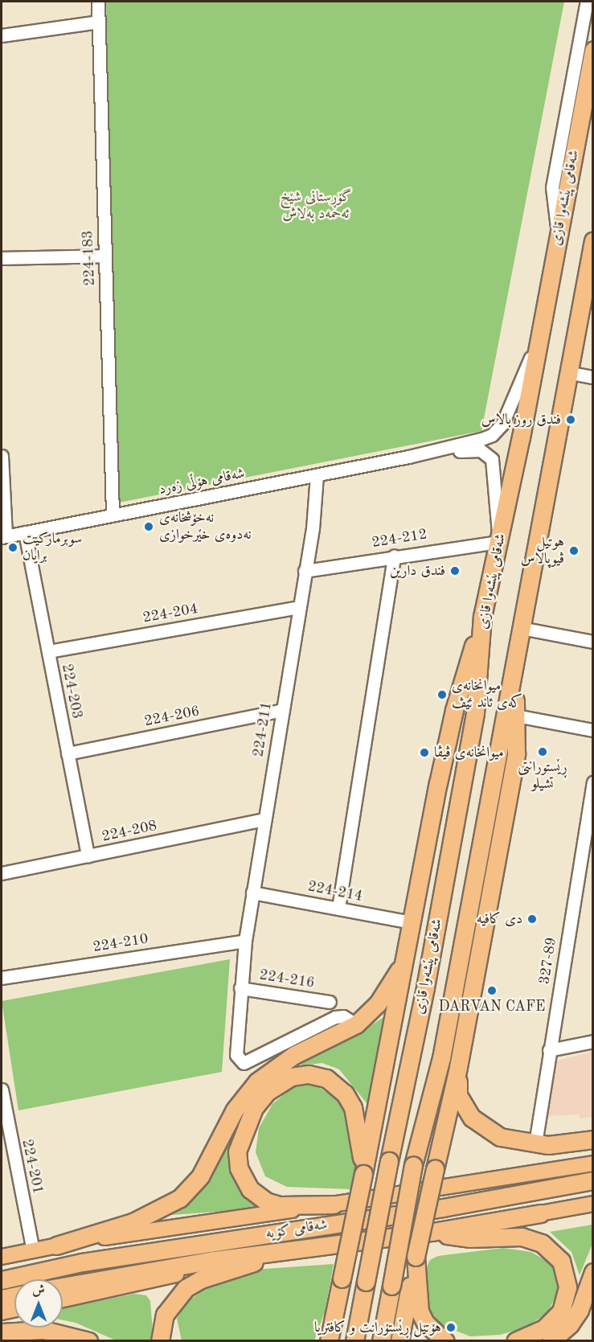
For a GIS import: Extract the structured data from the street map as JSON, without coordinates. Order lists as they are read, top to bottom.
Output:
{
  "streets": {
    "highway": ["شەقامی پێشەوا قازی", "شەقامی کۆیە"],
    "street": [
      "224-183",
      "شەقامی هۆڵی زەرد",
      "224-212",
      "224-204",
      "224-203",
      "224-206",
      "224-211",
      "224-208",
      "224-214",
      "224-210",
      "327-89",
      "224-216",
      "224-201"
    ]
  },
  "crossings": [
    ["شەقامی پێشەوا قازی", "شەقامی هۆڵی زەرد"],
    ["شەقامی پێشەوا قازی", "224-212"],
    ["224-183", "شەقامی هۆڵی زەرد"],
    ["شەقامی هۆڵی زەرد", "224-212"],
    ["شەقامی هۆڵی زەرد", "224-203"],
    ["شەقامی هۆڵی زەرد", "224-211"],
    ["224-212", "224-211"],
    ["224-204", "224-203"],
    ["224-204", "224-211"],
    ["224-203", "224-206"],
    ["224-203", "224-208"],
    ["224-206", "224-211"],
    ["224-211", "224-208"],
    ["224-211", "224-214"],
    ["224-211", "224-210"],
    ["224-211", "224-216"],
    ["224-201", "شەقامی کۆیە"]
  ],
  "parks": ["گۆڕستانی شێخ ئەحمەد بەلاش"],
  "places": [
    "فندق روز بالاس",
    "نەخۆشخانەی نەدوەی خێرخوازی",
    "سوبرماركيت برايان",
    "هوتیل ڤیوپالاس",
    "فندق دارين",
    "میوانخانەی کەی ئاند ئێڤ",
    "ڕێستورانتی تشیلو",
    "میوانخانەی ڤیڤا",
    "دى كافيه",
    "DARVAN CAFE",
    "هۆتێل ڕێستۆرانت و کافتریا"
  ],
  "north": "top"
}
